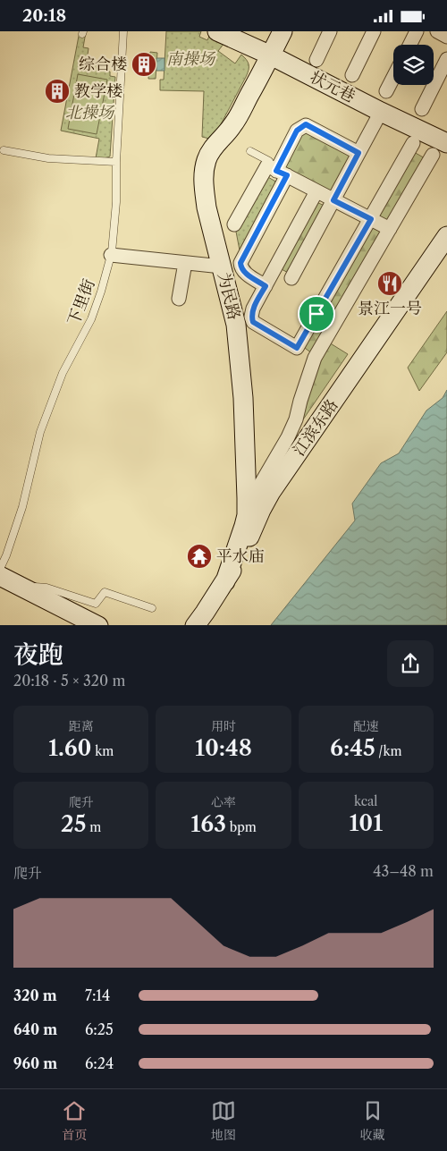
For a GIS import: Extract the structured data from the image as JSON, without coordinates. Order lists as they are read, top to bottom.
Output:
{
  "streets": {
    "street": ["状元巷", "为民路", "江滨东路"],
    "lane": ["下里街"]
  },
  "crossings": [
    ["状元巷", "为民路"],
    ["为民路", "江滨东路"]
  ],
  "parks": ["南操场", "北操场"],
  "places": {
    "building": ["综合楼", "教学楼"],
    "restaurant": ["景江一号"],
    "temple": ["平水庙"]
  },
  "page": {
    "status": "20:18",
    "heading": ["夜跑", "20:18 · 5 × 320 m"],
    "stats": [
      ["距离", "1.60 km"],
      ["用时", "10:48"],
      ["配速", "6:45 /km"],
      ["爬升", "25 m"],
      ["心率", "163 bpm"],
      ["kcal", "101"]
    ],
    "chart": ["爬升", "43–48 m"],
    "list": [
      {
        "name": "320 m",
        "note": "7:14"
      },
      {
        "name": "640 m",
        "note": "6:25"
      },
      {
        "name": "960 m",
        "note": "6:24"
      }
    ],
    "tabs": ["首页", "地图", "收藏"]
  }
}
